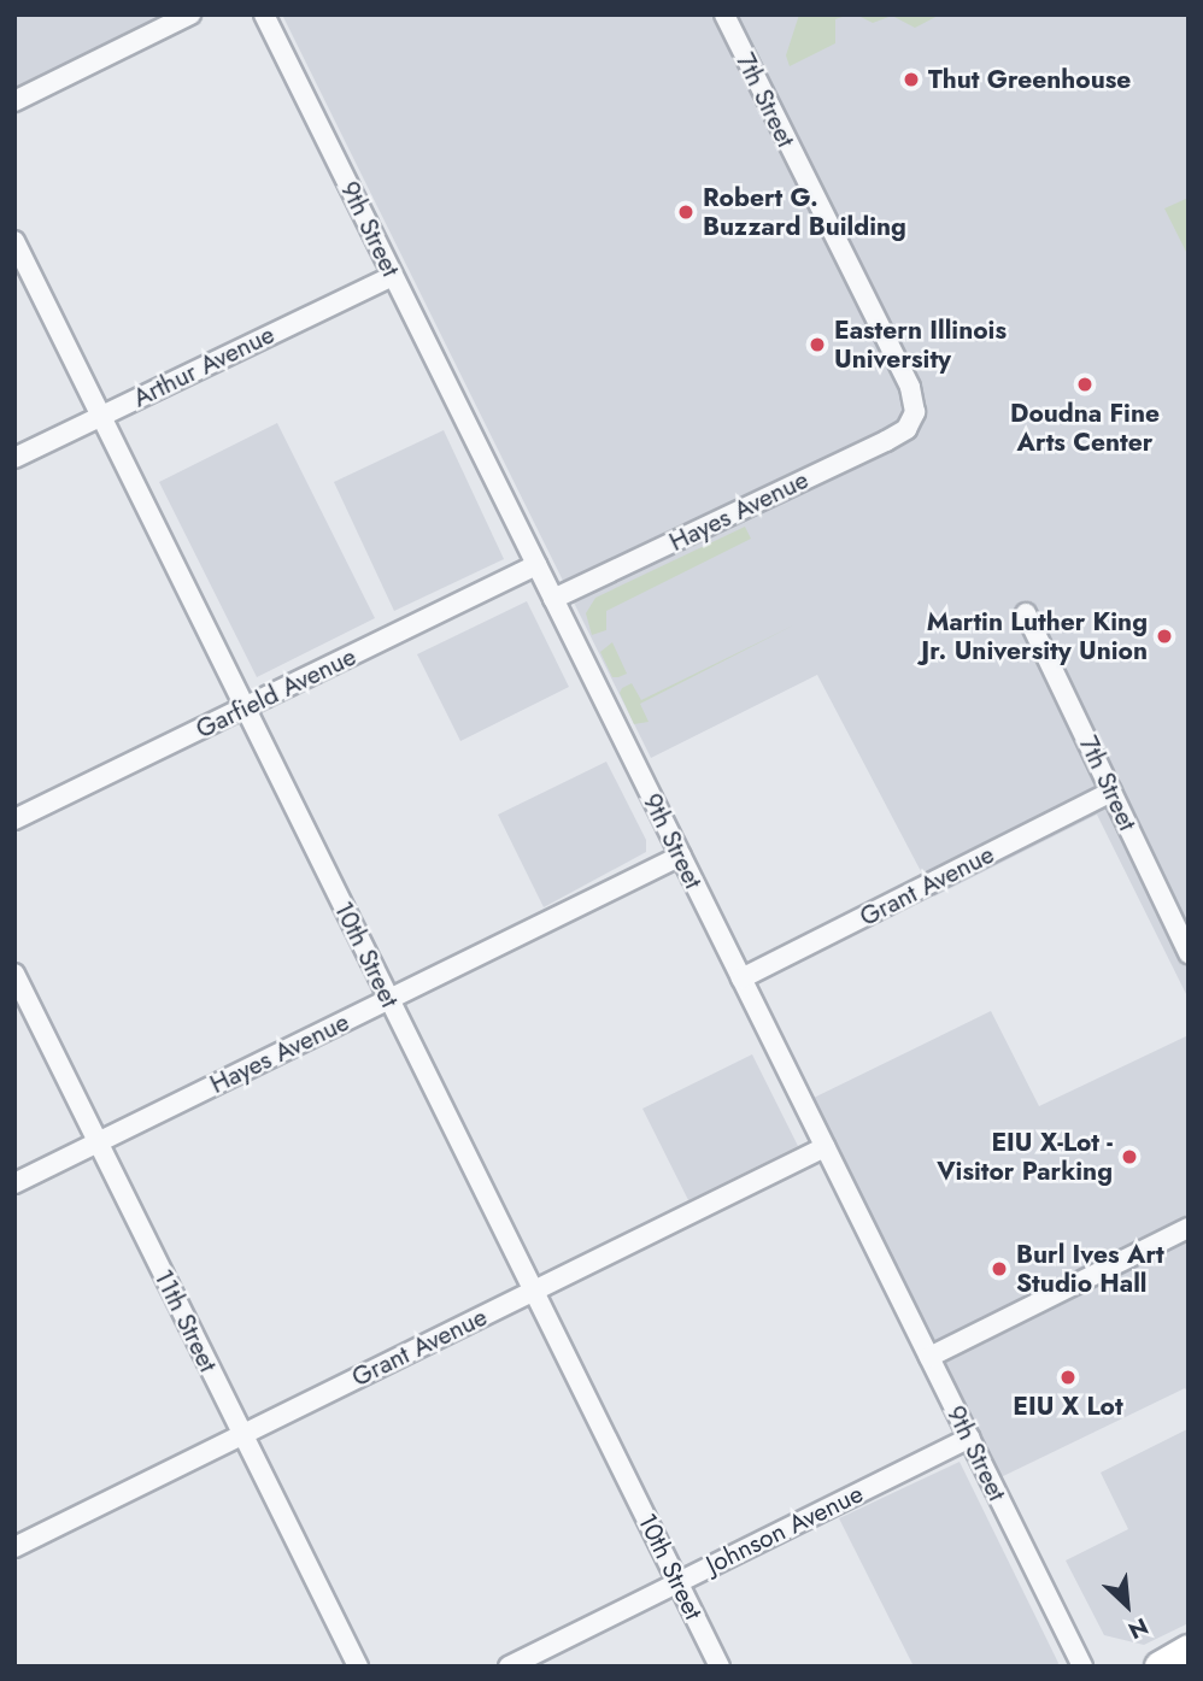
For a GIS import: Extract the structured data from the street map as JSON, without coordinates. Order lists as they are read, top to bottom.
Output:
{
  "streets": {
    "street": [
      "7th Street",
      "9th Street",
      "Arthur Avenue",
      "Hayes Avenue",
      "Garfield Avenue",
      "Grant Avenue",
      "10th Street",
      "11th Street",
      "Johnson Avenue"
    ]
  },
  "crossings": [
    ["7th Street", "Hayes Avenue"],
    ["7th Street", "Grant Avenue"],
    ["9th Street", "Arthur Avenue"],
    ["9th Street", "Hayes Avenue"],
    ["9th Street", "Garfield Avenue"],
    ["9th Street", "Grant Avenue"],
    ["9th Street", "Johnson Avenue"],
    ["Arthur Avenue", "10th Street"],
    ["Hayes Avenue", "10th Street"],
    ["Hayes Avenue", "11th Street"],
    ["Garfield Avenue", "10th Street"],
    ["Grant Avenue", "10th Street"],
    ["Grant Avenue", "11th Street"],
    ["10th Street", "Johnson Avenue"]
  ],
  "places": [
    "Thut Greenhouse",
    "Robert G. Buzzard Building",
    "Eastern Illinois University",
    "Doudna Fine Arts Center",
    "Martin Luther King Jr. University Union",
    "EIU X-Lot - Visitor Parking",
    "Burl Ives Art Studio Hall",
    "EIU X Lot"
  ],
  "north": "bottom right"
}
